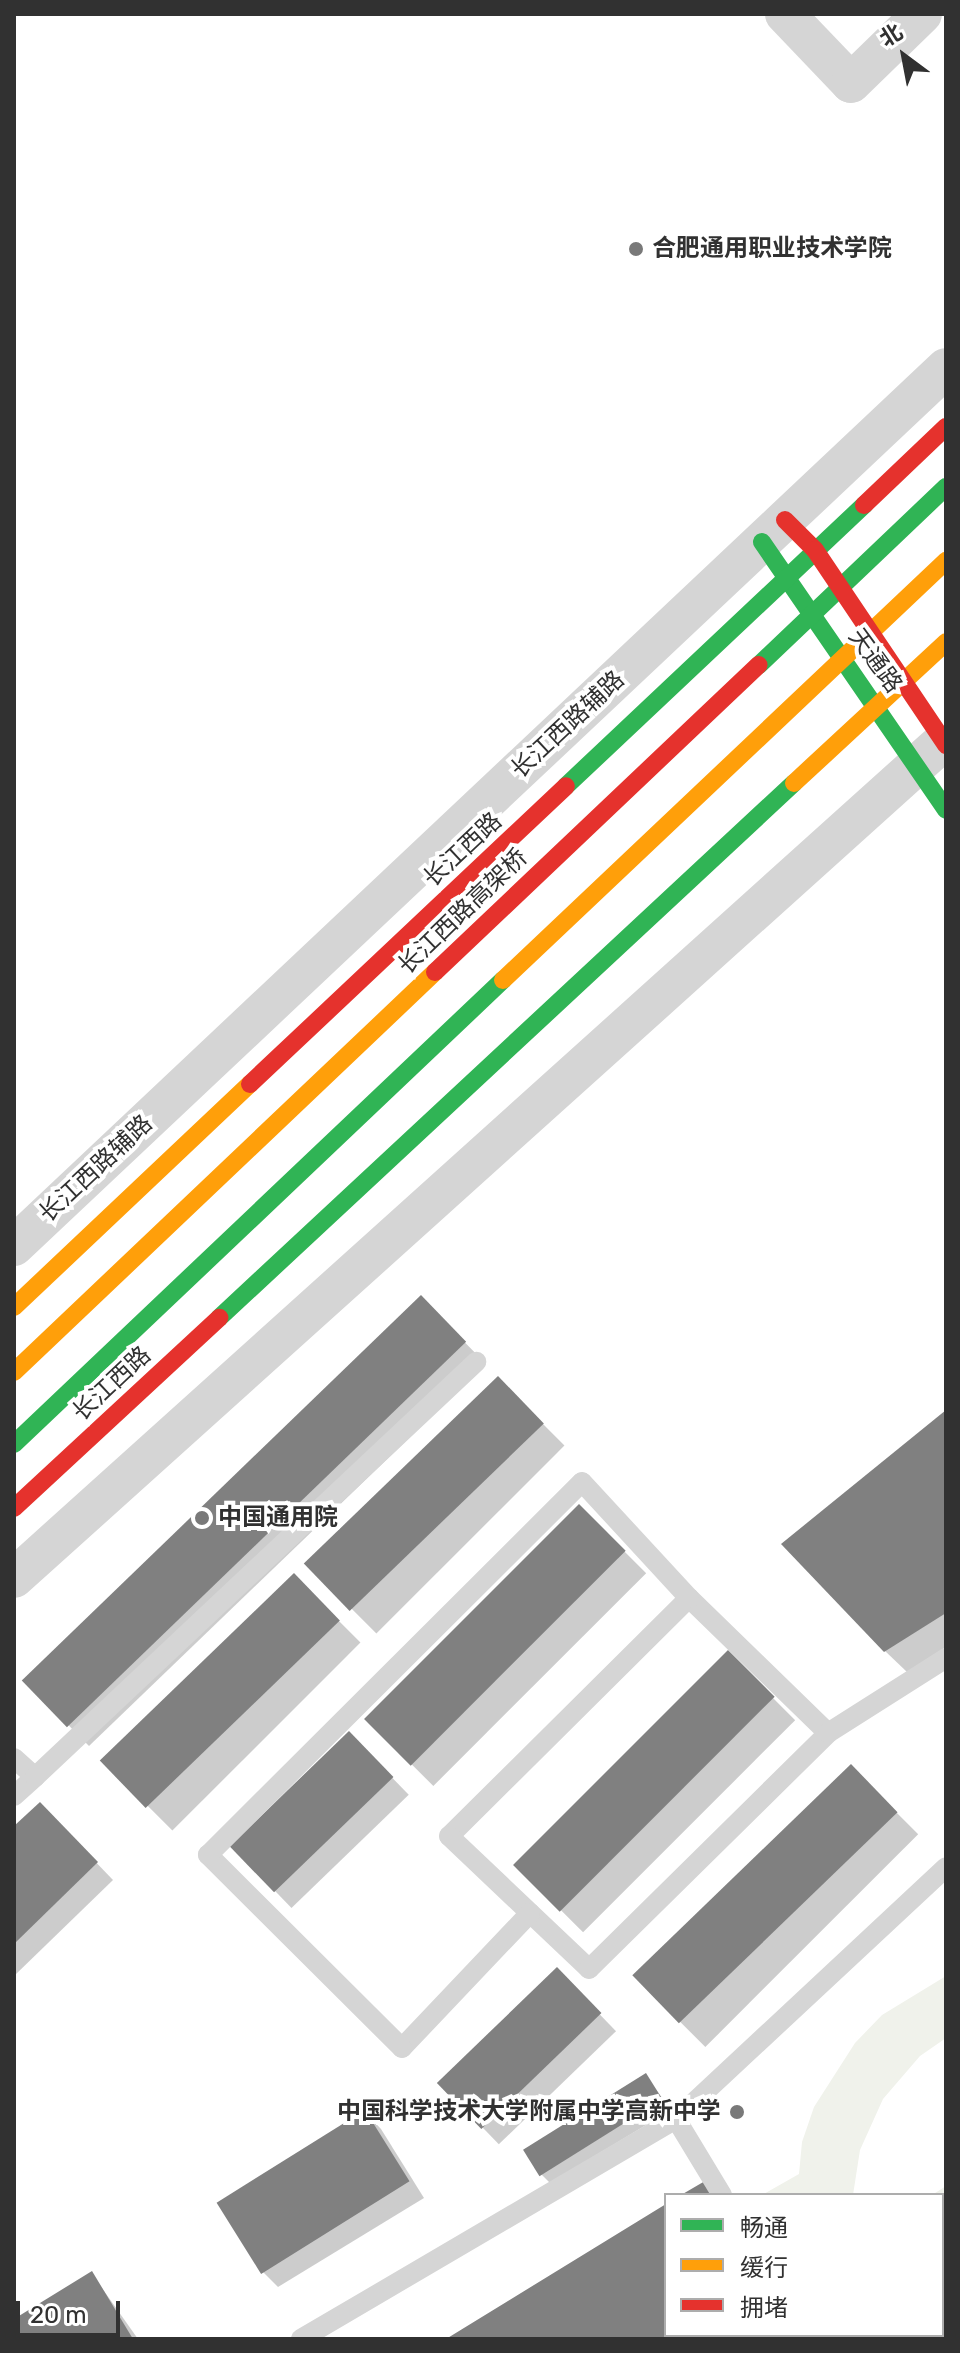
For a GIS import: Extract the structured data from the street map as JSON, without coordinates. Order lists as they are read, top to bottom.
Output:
{
  "streets": {
    "main road": ["天通路", "长江西路", "长江西路高架桥"],
    "street": ["长江西路辅路"]
  },
  "crossings": [
    ["天通路", "长江西路辅路"],
    ["天通路", "长江西路"]
  ],
  "places": ["合肥通用职业技术学院", "中国通用院", "中国科学技术大学附属中学高新中学"],
  "legend": ["畅通", "缓行", "拥堵"],
  "scale_bar": "20 m",
  "north": "top left"
}
